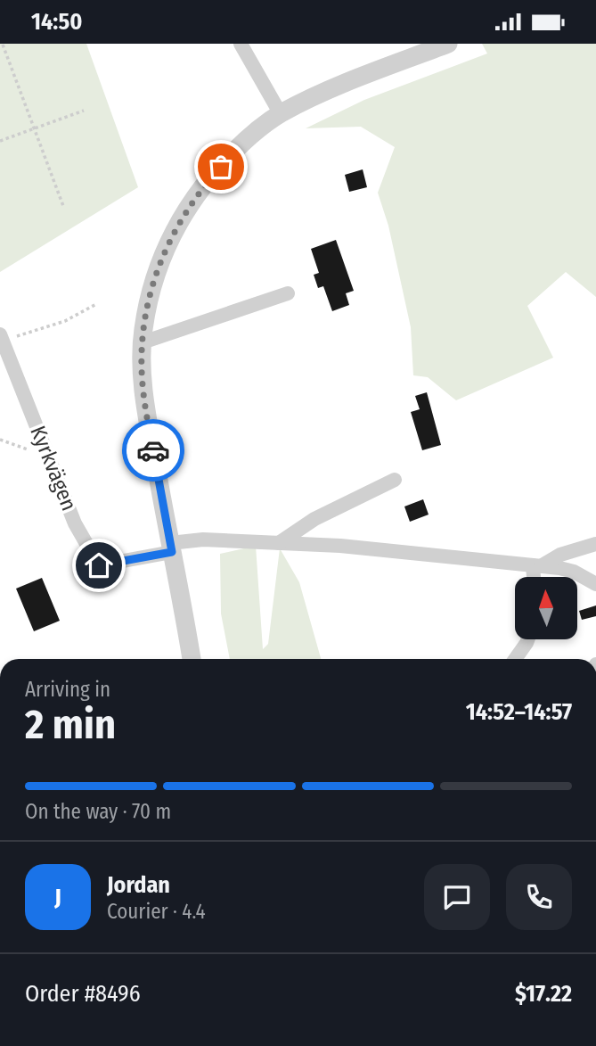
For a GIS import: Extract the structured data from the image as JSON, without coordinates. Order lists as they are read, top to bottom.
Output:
{
  "streets": {
    "street": ["Kyrkvägen"]
  },
  "north": "top",
  "page": {
    "status": "14:50",
    "heading": ["2 min", "Arriving in", "14:52–14:57"],
    "panel": [
      "Jordan",
      "Courier · 4.4",
      "Order #8496",
      "$17.22"
    ],
    "bar": "On the way · 70 m",
    "round": "J"
  }
}
